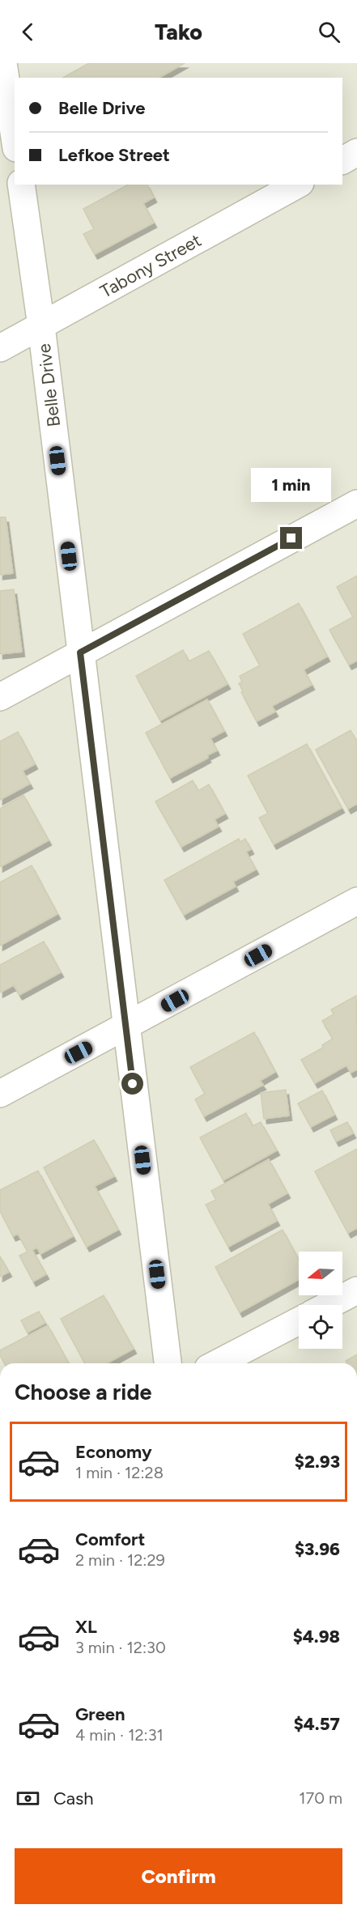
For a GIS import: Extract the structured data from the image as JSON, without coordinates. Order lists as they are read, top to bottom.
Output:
{
  "streets": {
    "street": ["Tabony Street", "Belle Drive"]
  },
  "crossings": [
    ["Tabony Street", "Belle Drive"]
  ],
  "north": "left",
  "page": {
    "header": "Tako",
    "banner": ["Belle Drive", "Lefkoe Street"],
    "bubble": "1 min",
    "heading": "Choose a ride",
    "list": [
      {
        "name": "Economy",
        "note": "1 min · 12:28",
        "value": "$2.93"
      },
      {
        "name": "Comfort",
        "note": "2 min · 12:29",
        "value": "$3.96"
      },
      {
        "name": "XL",
        "note": "3 min · 12:30",
        "value": "$4.98"
      },
      {
        "name": "Green",
        "note": "4 min · 12:31",
        "value": "$4.57"
      }
    ],
    "pay": ["Cash", "170 m"],
    "buttons": "Confirm"
  }
}
